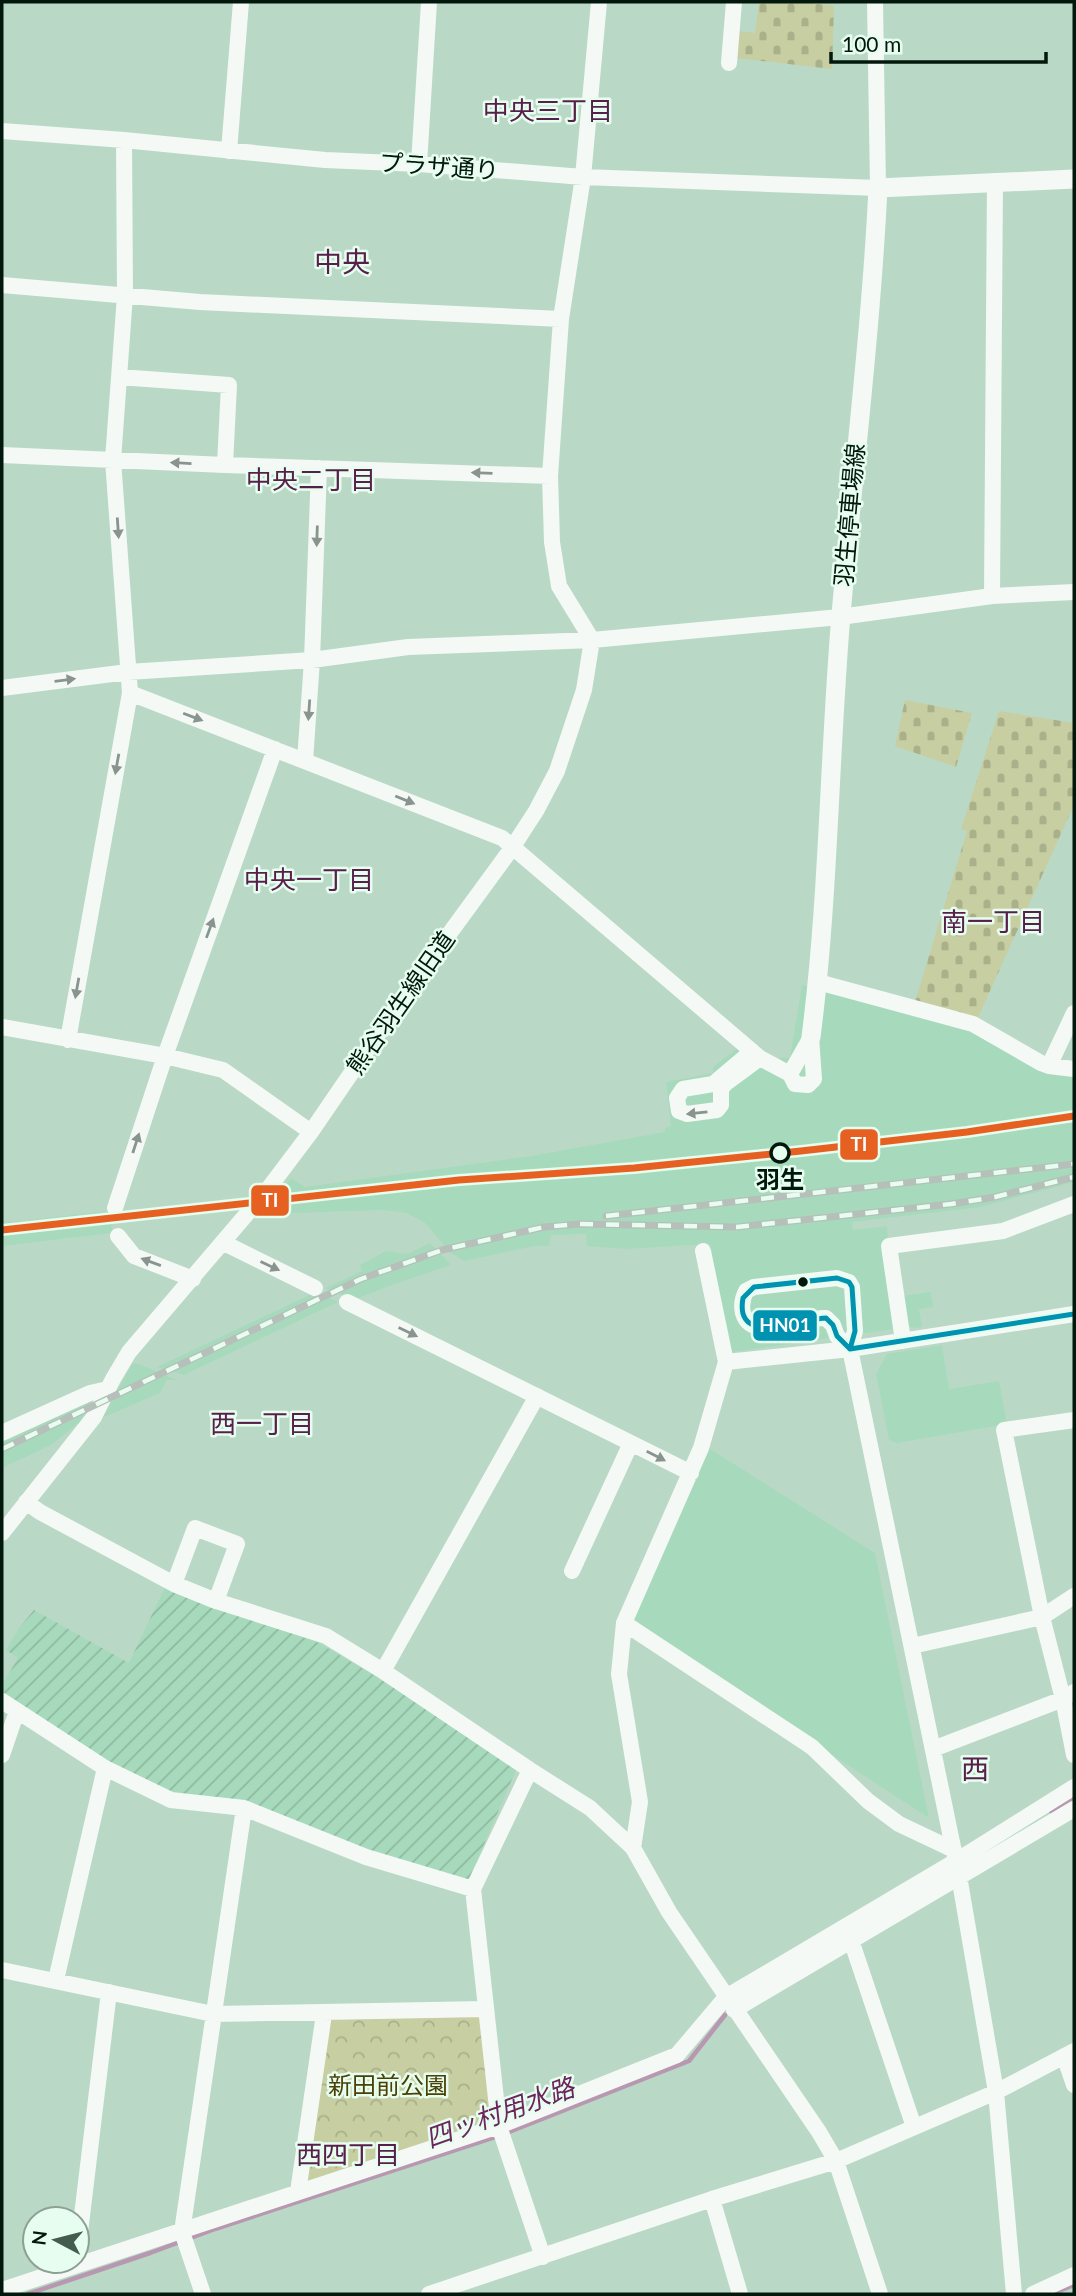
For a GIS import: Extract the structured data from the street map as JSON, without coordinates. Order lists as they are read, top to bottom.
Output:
{
  "streets": {
    "main road": ["羽生停車場線"],
    "street": ["プラザ通り", "熊谷羽生線旧道"]
  },
  "crossings": [
    ["プラザ通り", "羽生停車場線"]
  ],
  "districts": [
    "中央三丁目",
    "中央",
    "中央二丁目",
    "中央一丁目",
    "南一丁目",
    "西一丁目",
    "西",
    "西四丁目"
  ],
  "water": ["四ッ村用水路"],
  "parks": ["新田前公園"],
  "places": ["羽生"],
  "lines": ["transit line TI", "transit line HN01"],
  "scale_bar": "100 m",
  "north": "left"
}
